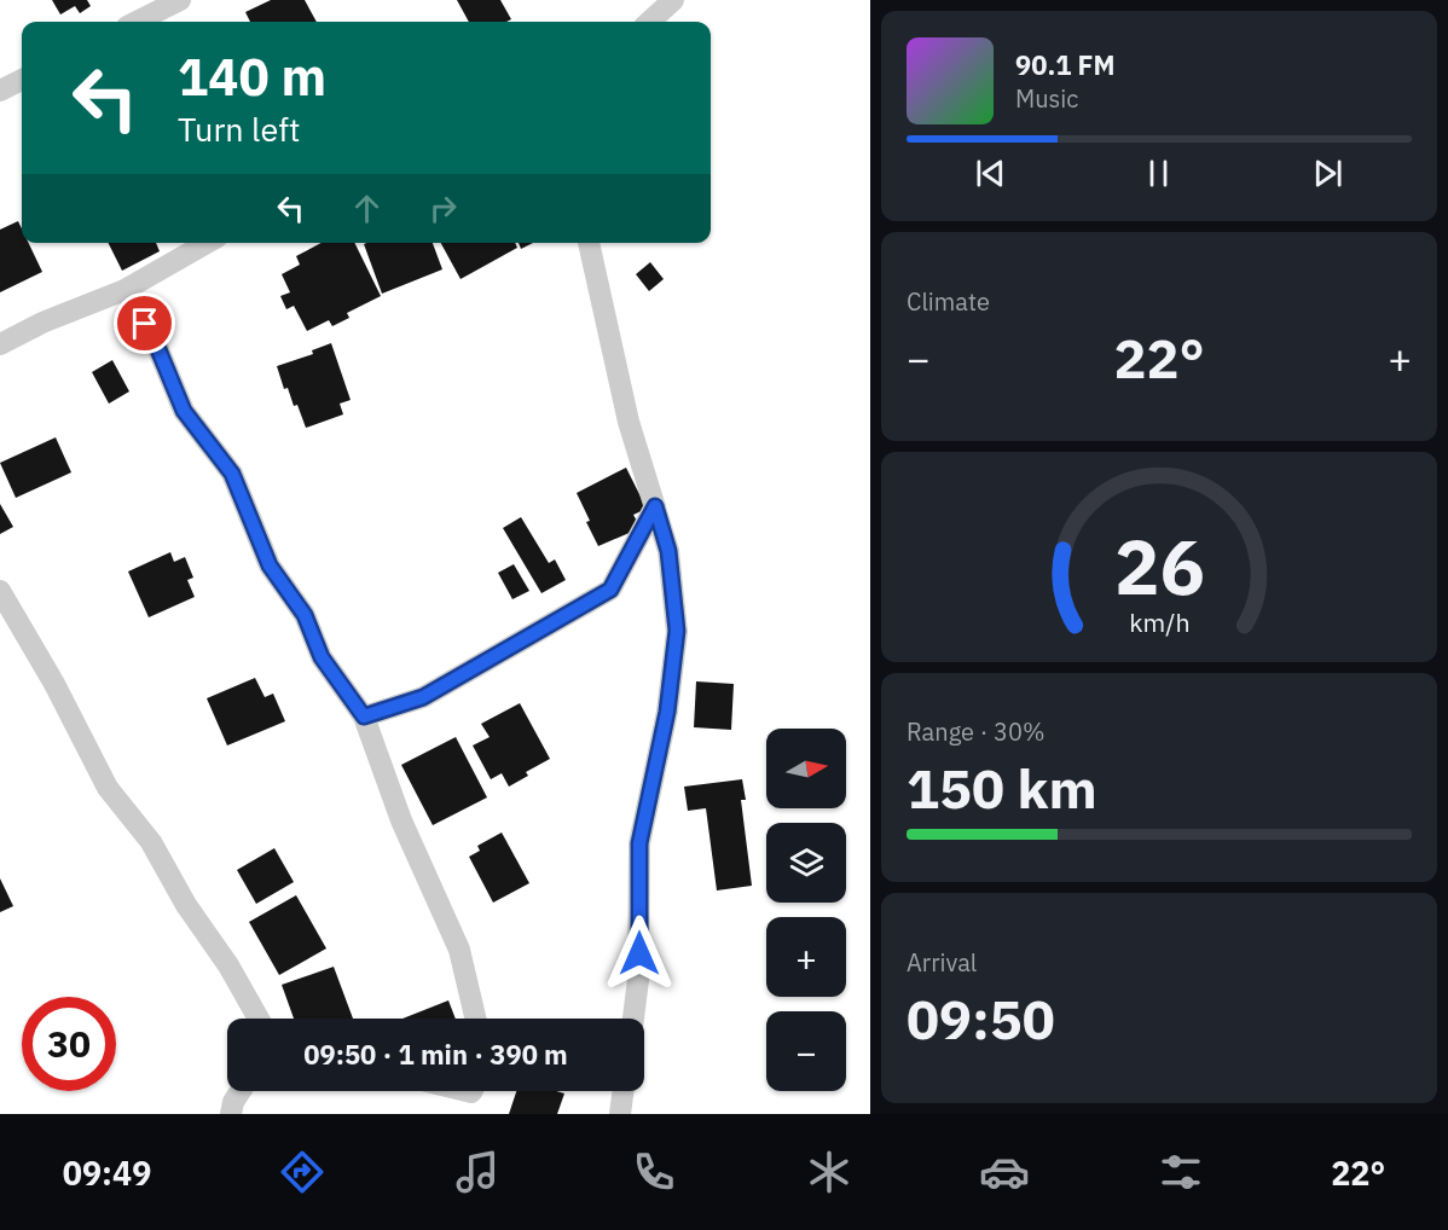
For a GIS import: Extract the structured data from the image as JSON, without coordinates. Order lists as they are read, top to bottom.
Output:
{
  "north": "right",
  "page": {
    "turn": ["140 m", "Turn left"],
    "song": ["90.1 FM", "Music"],
    "tile": [
      "Climate",
      ["Range · 30%", "150 km"],
      ["Arrival", "09:50"]
    ],
    "heat": ["−", "22°", "+"],
    "map_buttons": ["+", "−"],
    "limit": "30",
    "trip": "09:50 · 1 min · 390 m",
    "tabs": ["09:49", "22°"],
    "gauge": ["26", "km/h"]
  }
}
